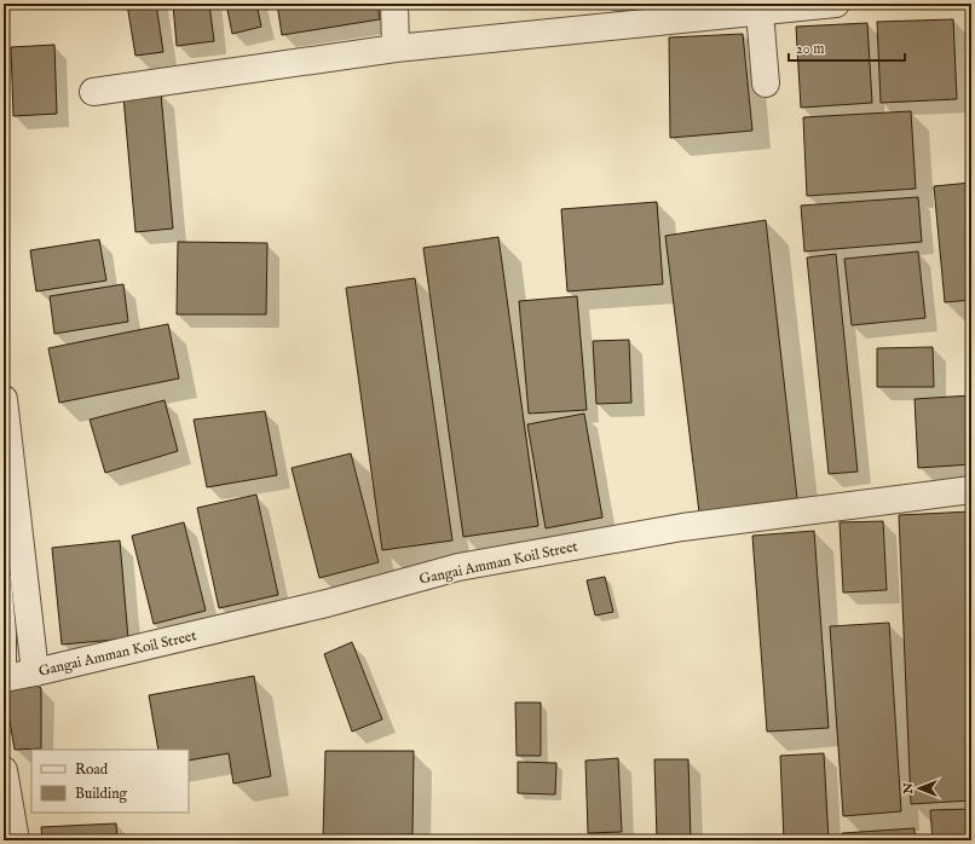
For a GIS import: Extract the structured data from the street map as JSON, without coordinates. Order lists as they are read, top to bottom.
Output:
{
  "streets": {
    "street": ["Gangai Amman Koil Street"]
  },
  "legend": ["Road", "Building"],
  "scale_bar": "20 m",
  "north": "left"
}
